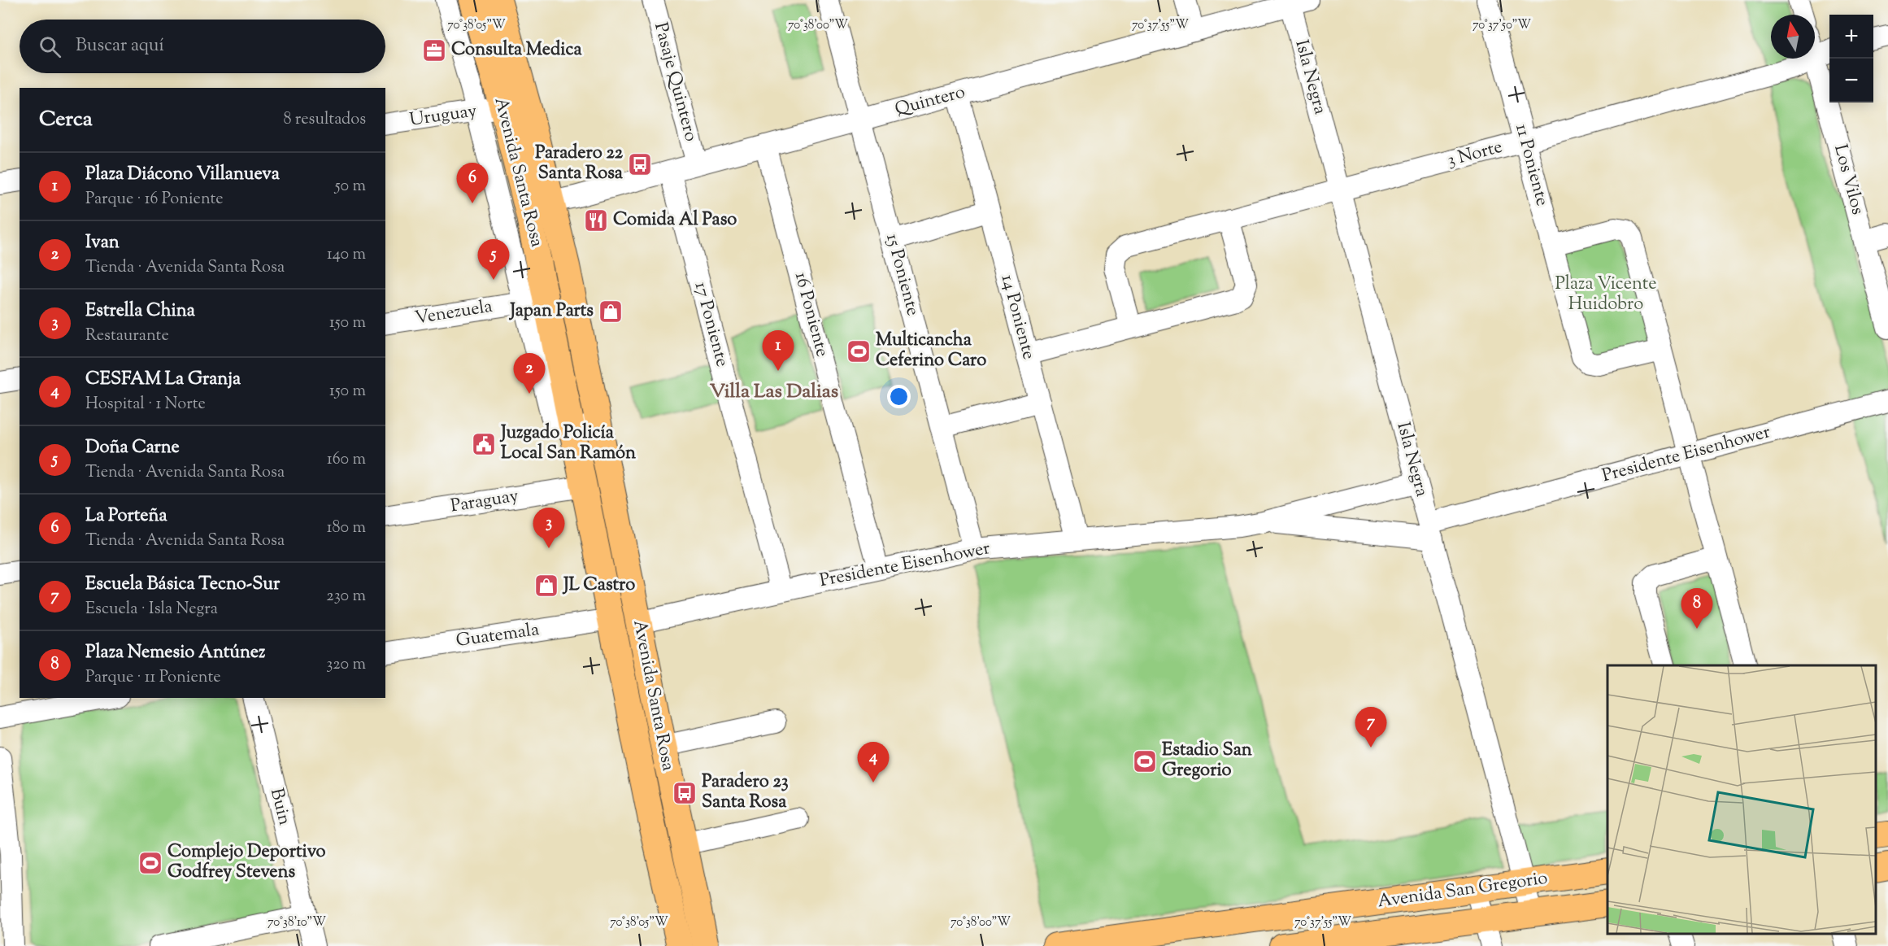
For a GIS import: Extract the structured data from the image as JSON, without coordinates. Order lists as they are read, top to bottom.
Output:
{
  "streets": {
    "main road": ["Avenida Santa Rosa", "Avenida San Gregorio"],
    "street": [
      "Isla Negra",
      "Pasaje Quintero",
      "Quintero",
      "Uruguay",
      "3 Norte",
      "11 Poniente",
      "Los Vilos",
      "15 Poniente",
      "Venezuela",
      "16 Poniente",
      "14 Poniente",
      "17 Poniente",
      "Presidente Eisenhower",
      "Paraguay",
      "Guatemala",
      "Buin"
    ]
  },
  "crossings": [
    ["Isla Negra", "Quintero"],
    ["Isla Negra", "3 Norte"],
    ["Isla Negra", "Presidente Eisenhower"],
    ["Isla Negra", "Avenida San Gregorio"],
    ["Pasaje Quintero", "Quintero"],
    ["Quintero", "Avenida Santa Rosa"],
    ["Quintero", "15 Poniente"],
    ["Quintero", "16 Poniente"],
    ["Quintero", "14 Poniente"],
    ["Quintero", "17 Poniente"],
    ["Uruguay", "Avenida Santa Rosa"],
    ["3 Norte", "11 Poniente"],
    ["3 Norte", "Los Vilos"],
    ["Avenida Santa Rosa", "Venezuela"],
    ["Avenida Santa Rosa", "Presidente Eisenhower"],
    ["Avenida Santa Rosa", "Paraguay"],
    ["Avenida Santa Rosa", "Guatemala"],
    ["15 Poniente", "Presidente Eisenhower"],
    ["16 Poniente", "Presidente Eisenhower"],
    ["14 Poniente", "Presidente Eisenhower"],
    ["17 Poniente", "Presidente Eisenhower"]
  ],
  "districts": ["Villa Las Dalias"],
  "parks": ["Plaza Vicente Huidobro"],
  "places": {
    "office": ["Consulta Medica"],
    "bus stop": ["Paradero 22 Santa Rosa", "Paradero 23 Santa Rosa"],
    "restaurant": ["Comida Al Paso"],
    "shop": ["Japan Parts", "JL Castro"],
    "sports": ["Multicancha Ceferino Caro", "Estadio San Gregorio", "Complejo Deportivo Godfrey Stevens"],
    "public building": ["Juzgado Policía Local San Ramón"]
  },
  "north": "top",
  "page": {
    "map_buttons": ["+", "−"],
    "search": "Buscar aquí",
    "heading": ["Cerca", "8 resultados"],
    "list": [
      {
        "mark": "1",
        "name": "Plaza Diácono Villanueva",
        "note": "Parque · 16 Poniente",
        "value": "50 m"
      },
      {
        "mark": "2",
        "name": "Ivan",
        "note": "Tienda · Avenida Santa Rosa",
        "value": "140 m"
      },
      {
        "mark": "3",
        "name": "Estrella China",
        "note": "Restaurante",
        "value": "150 m"
      },
      {
        "mark": "4",
        "name": "CESFAM La Granja",
        "note": "Hospital · 1 Norte",
        "value": "150 m"
      },
      {
        "mark": "5",
        "name": "Doña Carne",
        "note": "Tienda · Avenida Santa Rosa",
        "value": "160 m"
      },
      {
        "mark": "6",
        "name": "La Porteña",
        "note": "Tienda · Avenida Santa Rosa",
        "value": "180 m"
      },
      {
        "mark": "7",
        "name": "Escuela Básica Tecno-Sur",
        "note": "Escuela · Isla Negra",
        "value": "230 m"
      },
      {
        "mark": "8",
        "name": "Plaza Nemesio Antúnez",
        "note": "Parque · 11 Poniente",
        "value": "320 m"
      }
    ],
    "pins": [
      "6",
      "5",
      "1",
      "2",
      "3",
      "8",
      "7",
      "4"
    ]
  },
  "coordinates": [
    "70°38'05\"W",
    "70°38'00\"W",
    "70°37'55\"W",
    "70°37'50\"W",
    "70°38'10\"W"
  ]
}
